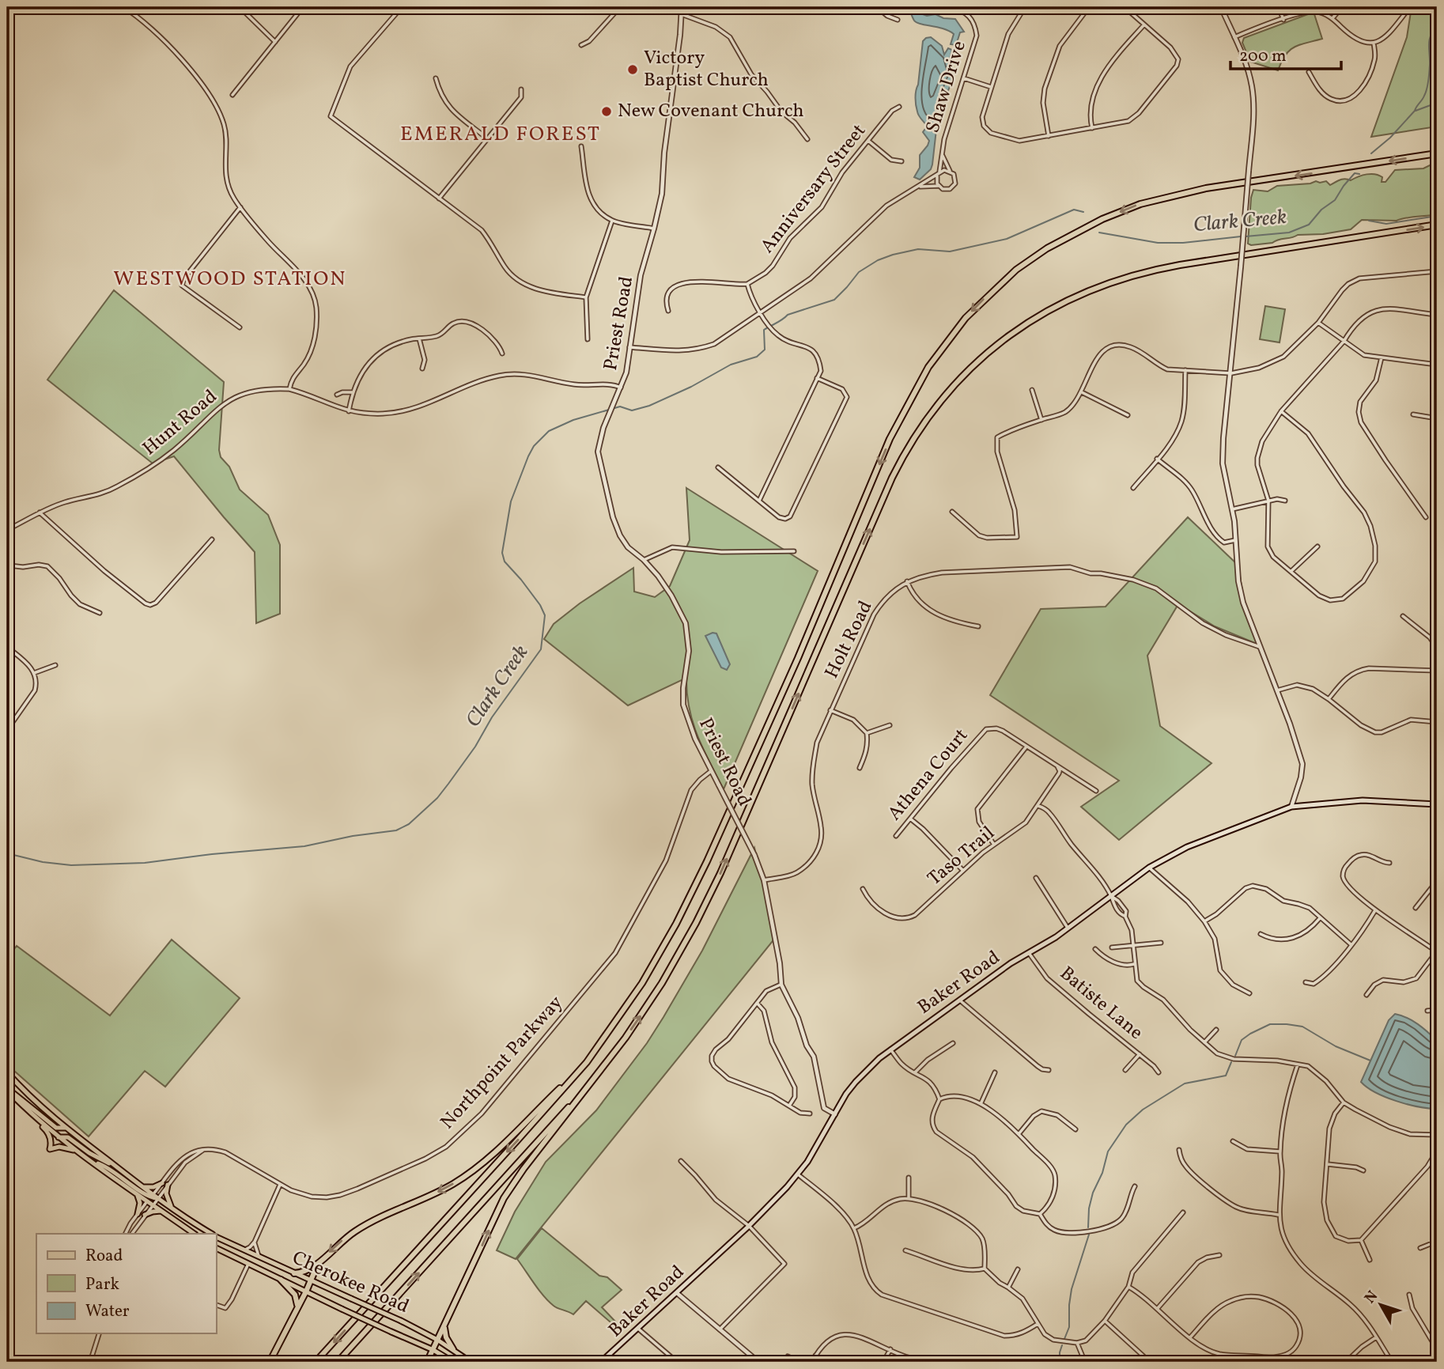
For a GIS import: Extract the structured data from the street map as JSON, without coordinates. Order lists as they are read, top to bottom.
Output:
{
  "streets": {
    "main road": ["Baker Road", "Cherokee Road"],
    "street": [
      "Shaw Drive",
      "Anniversary Street",
      "Priest Road",
      "Hunt Road",
      "Holt Road",
      "Athena Court",
      "Taso Trail",
      "Batiste Lane",
      "Northpoint Parkway"
    ]
  },
  "crossings": [
    ["Priest Road", "Holt Road"],
    ["Priest Road", "Baker Road"],
    ["Priest Road", "Northpoint Parkway"],
    ["Athena Court", "Taso Trail"],
    ["Baker Road", "Batiste Lane"]
  ],
  "districts": ["EMERALD FOREST", "WESTWOOD STATION"],
  "water": ["Clark Creek"],
  "places": ["Victory Baptist Church", "New Covenant Church"],
  "legend": ["Road", "Park", "Water"],
  "scale_bar": "200 m",
  "north": "top left"
}
